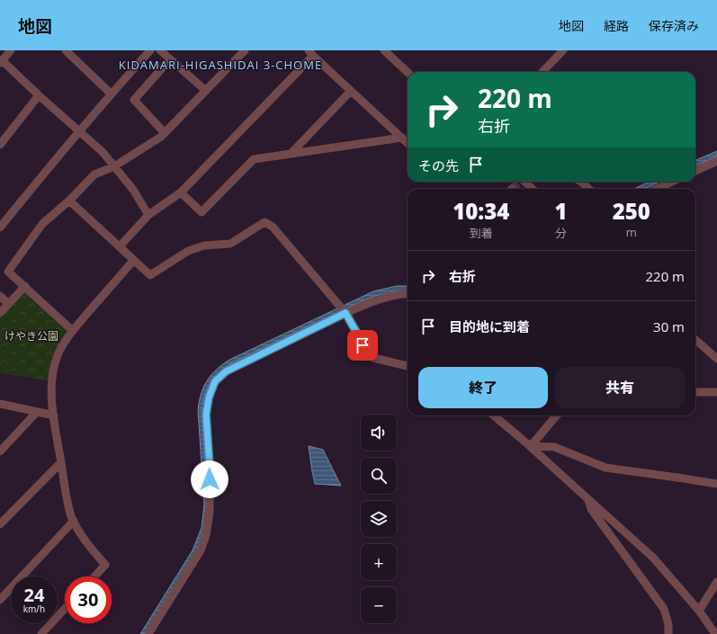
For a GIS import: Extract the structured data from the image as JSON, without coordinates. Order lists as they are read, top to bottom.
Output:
{
  "districts": ["KIDAMARI-HIGASHIDAI 3-CHOME"],
  "parks": ["けやき公園"],
  "page": {
    "header": "地図",
    "nav": ["地図", "経路", "保存済み"],
    "turn": ["220 m", "右折"],
    "then": "その先",
    "eta": [
      "10:34",
      "到着",
      "1",
      "分",
      "250",
      "m"
    ],
    "list": [
      {
        "name": "右折",
        "value": "220 m"
      },
      {
        "name": "目的地に到着",
        "value": "30 m"
      }
    ],
    "buttons": ["終了", "共有"],
    "map_buttons": ["+", "−"],
    "speed": "24 km/h",
    "limit": "30"
  }
}
